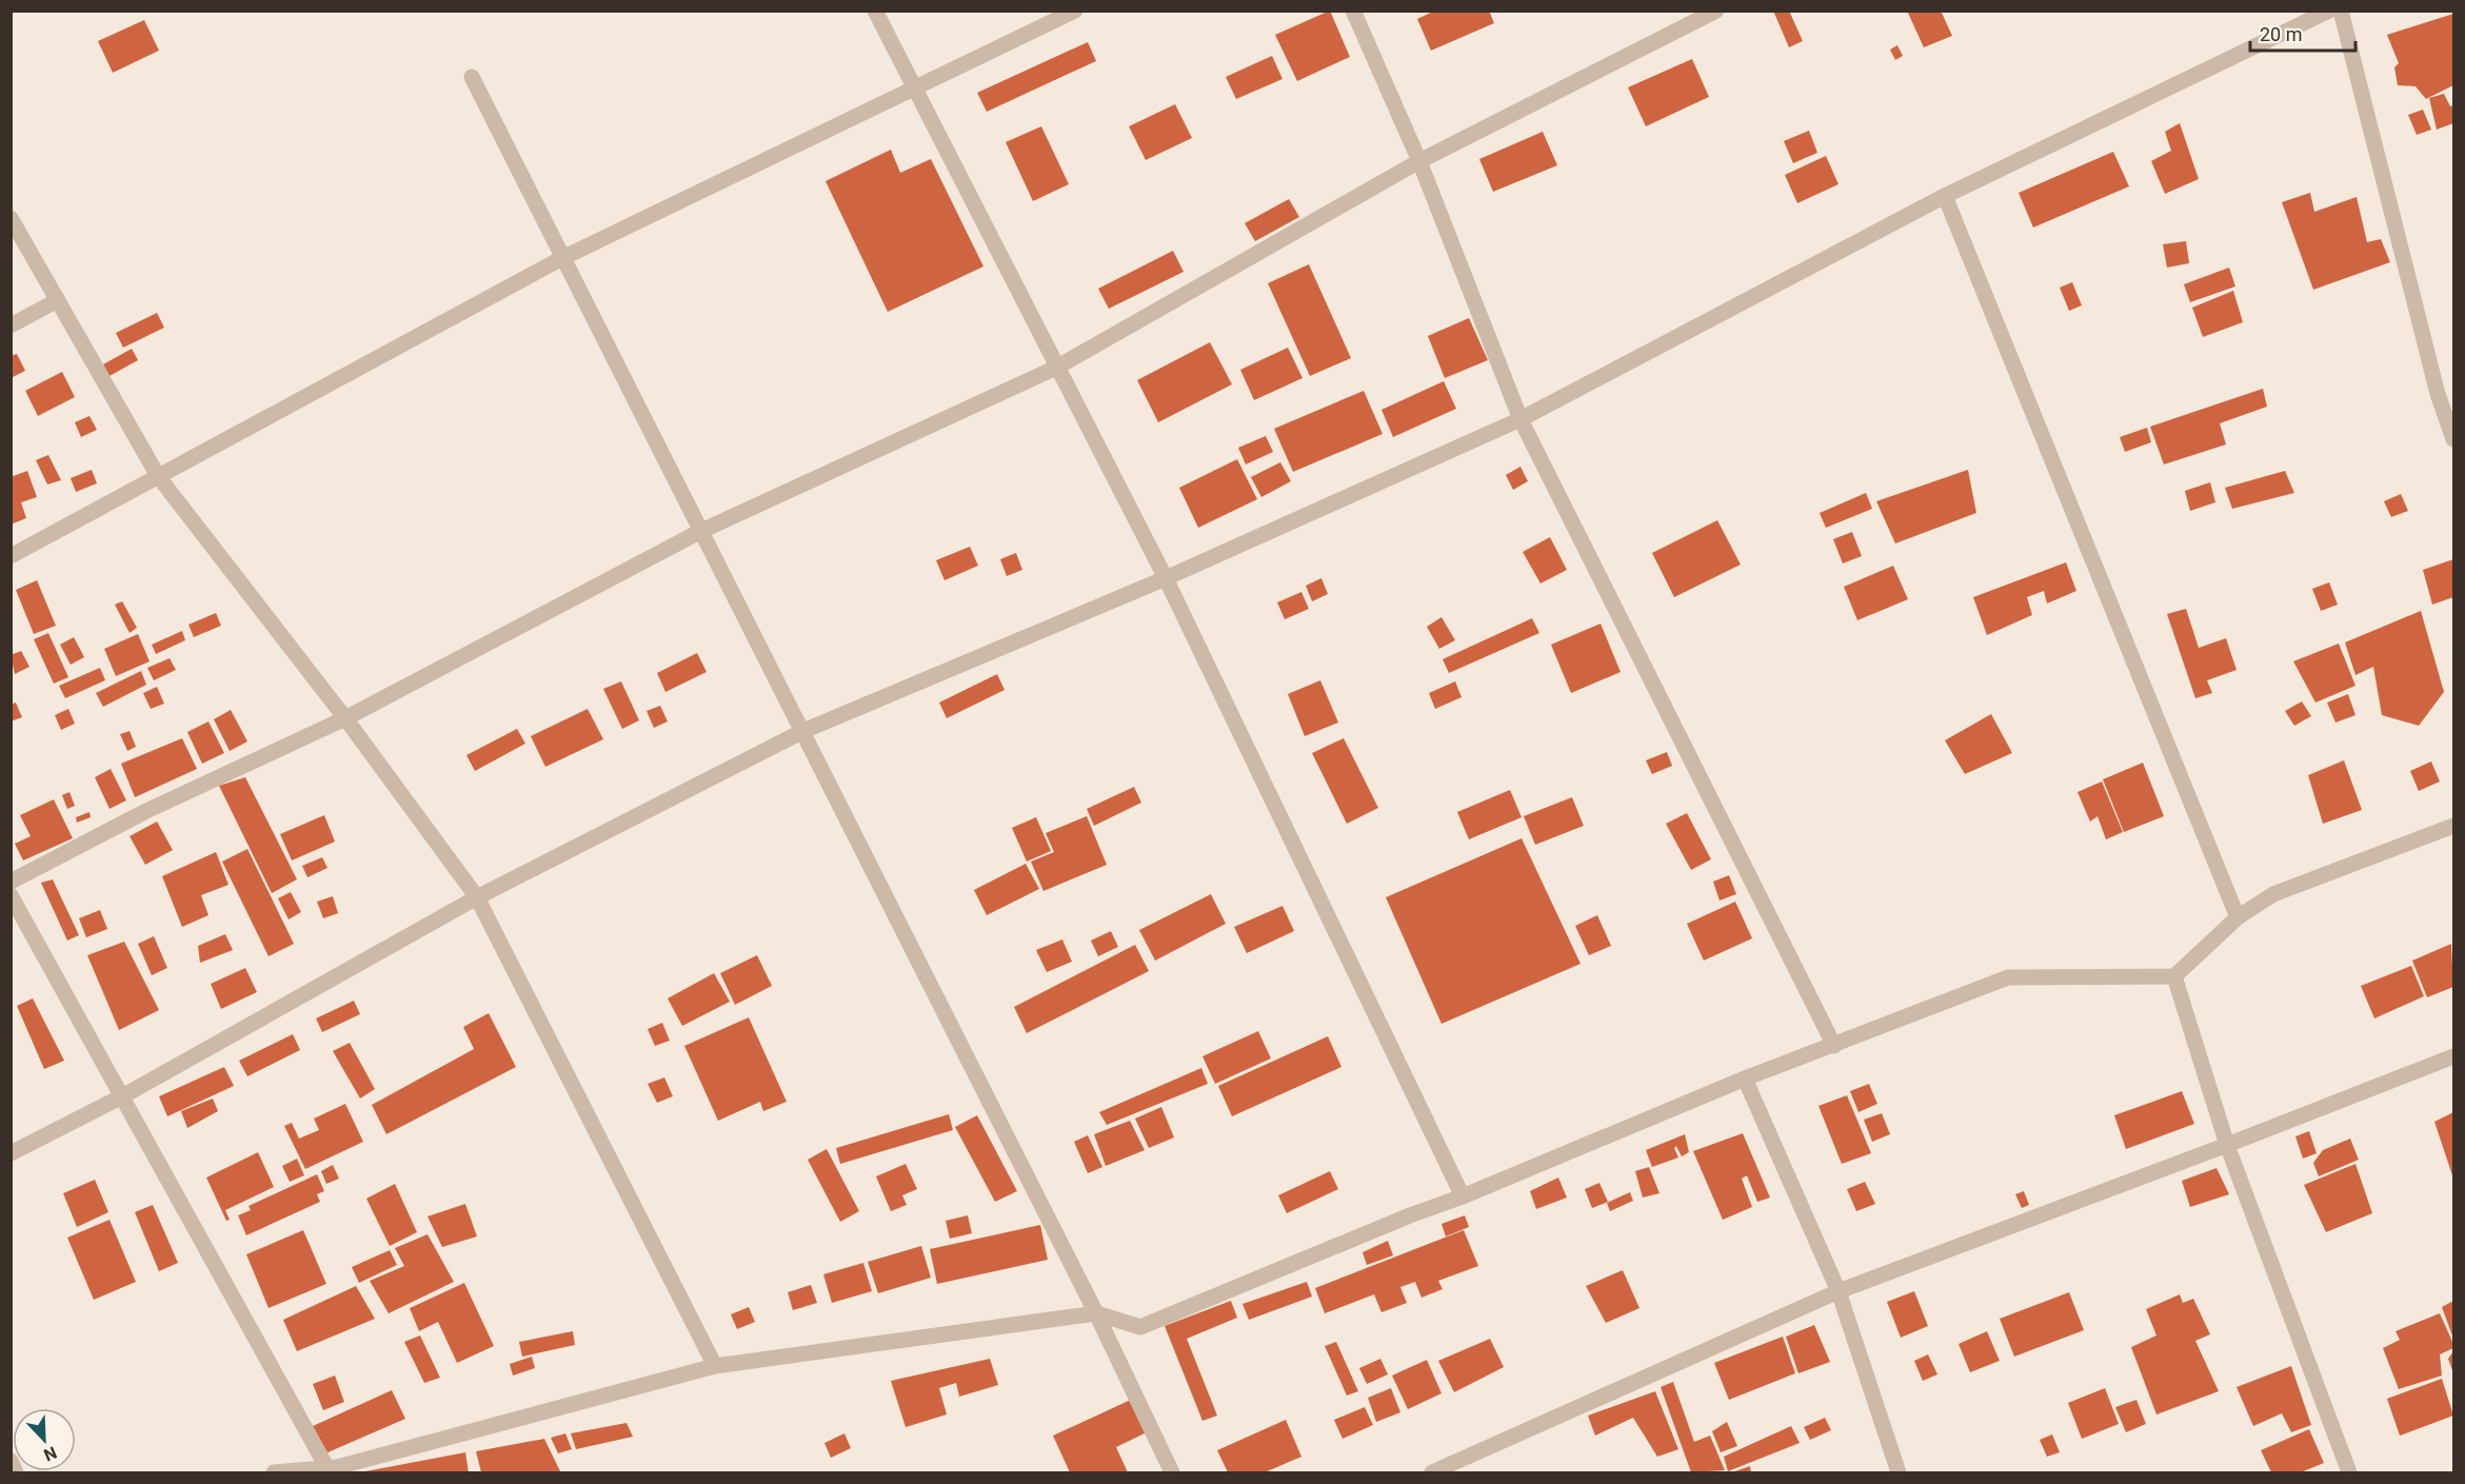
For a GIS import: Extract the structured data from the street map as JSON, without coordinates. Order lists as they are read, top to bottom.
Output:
{
  "scale_bar": "20 m",
  "north": "bottom right"
}
